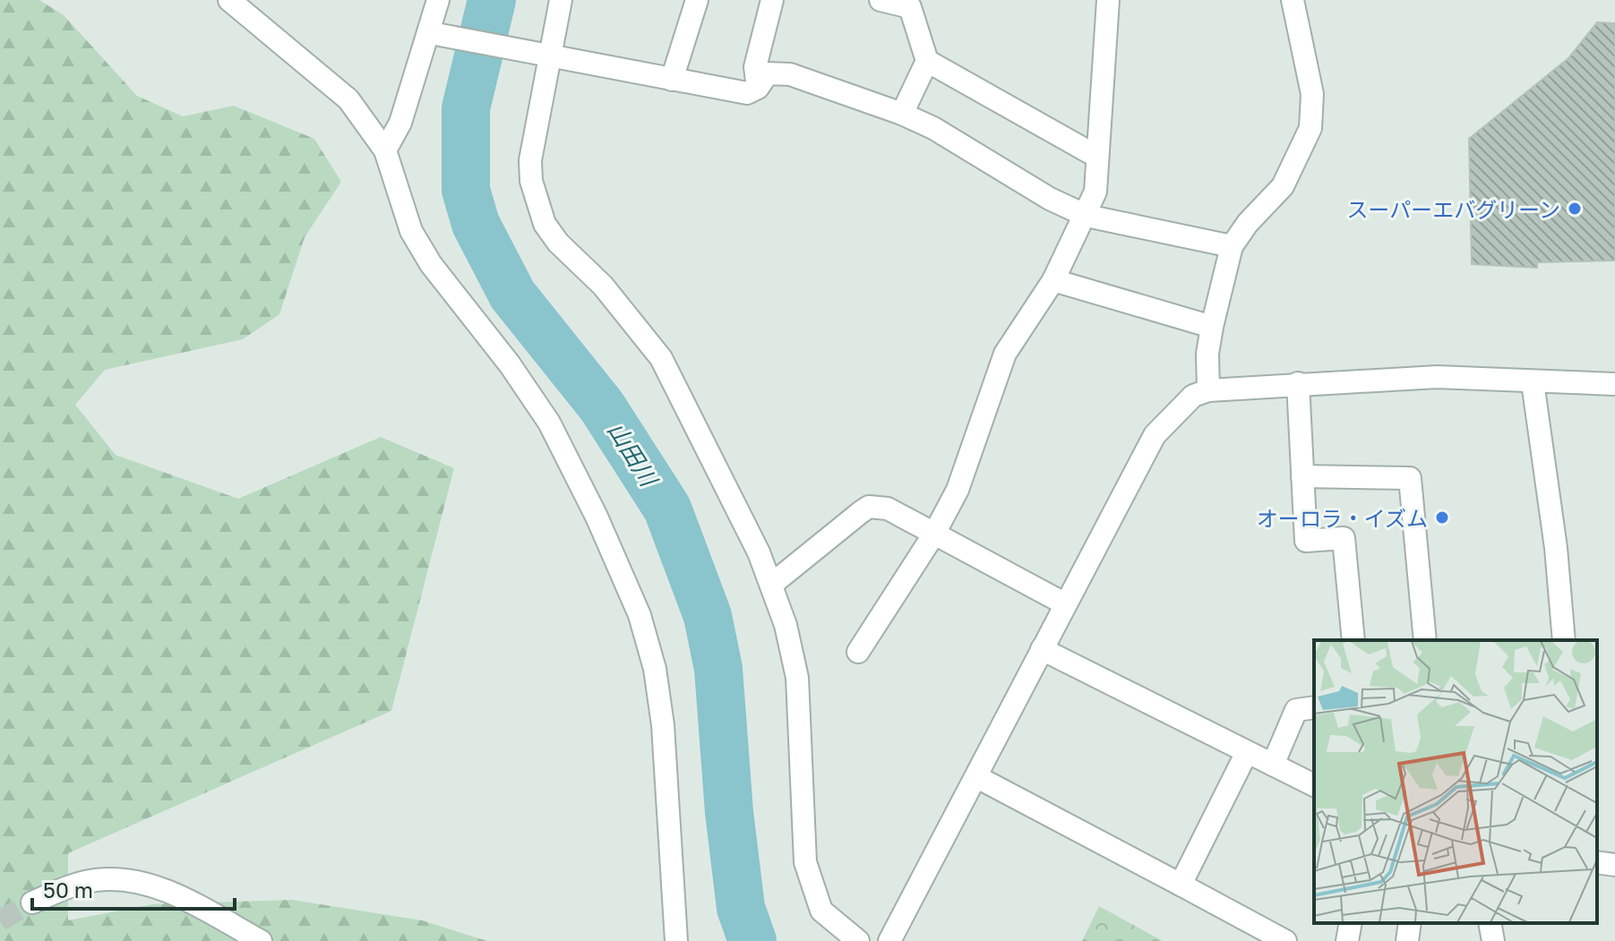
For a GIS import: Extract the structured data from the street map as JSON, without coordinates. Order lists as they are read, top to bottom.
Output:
{
  "water": ["山田川"],
  "places": ["スーパーエバグリーン", "オーロラ・イズム"],
  "scale_bar": "50 m"
}
